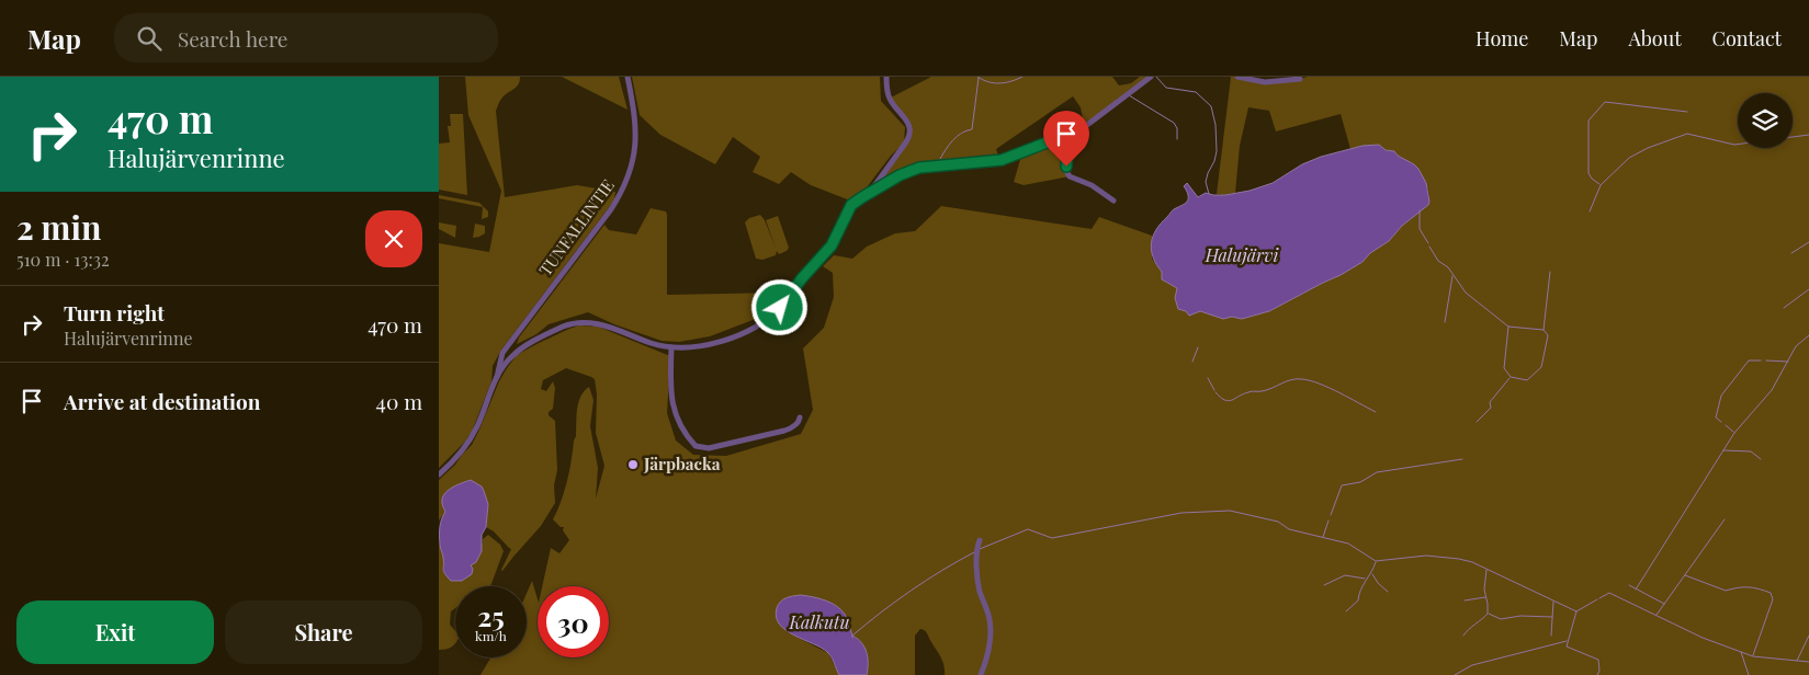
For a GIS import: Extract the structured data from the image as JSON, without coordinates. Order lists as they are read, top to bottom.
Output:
{
  "streets": {
    "street": ["TUNFALLINTIE"]
  },
  "water": ["Halujärvi", "Kalkutu"],
  "places": ["Järpbacka"],
  "page": {
    "header": "Map",
    "search": "Search here",
    "nav": [
      "Home",
      "Map",
      "About",
      "Contact"
    ],
    "turn": ["470 m", "Halujärvenrinne"],
    "heading": ["2 min", "510 m · 13:32"],
    "list": [
      {
        "name": "Turn right",
        "note": "Halujärvenrinne",
        "value": "470 m"
      },
      {
        "name": "Arrive at destination",
        "value": "40 m"
      }
    ],
    "speed": "25 km/h",
    "limit": "30",
    "buttons": ["Exit", "Share"]
  }
}
